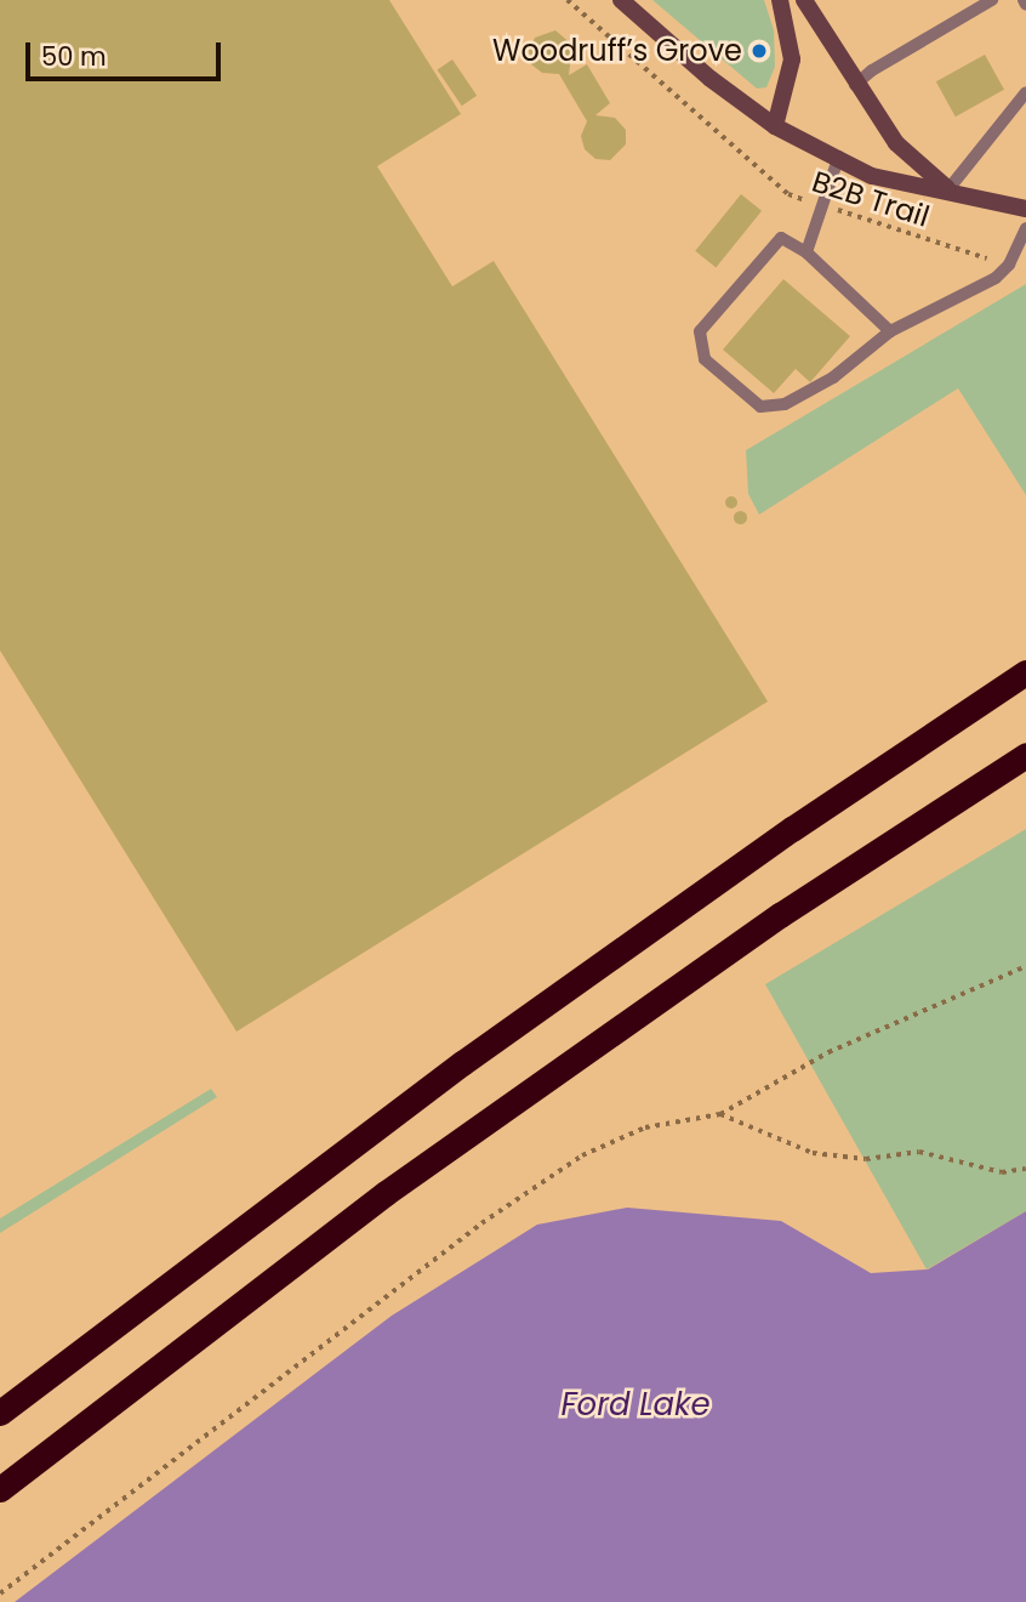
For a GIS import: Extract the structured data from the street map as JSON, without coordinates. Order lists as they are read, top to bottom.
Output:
{
  "streets": {
    "path": ["B2B Trail"]
  },
  "water": ["Ford Lake"],
  "places": ["Woodruff’s Grove"],
  "scale_bar": "50 m"
}
